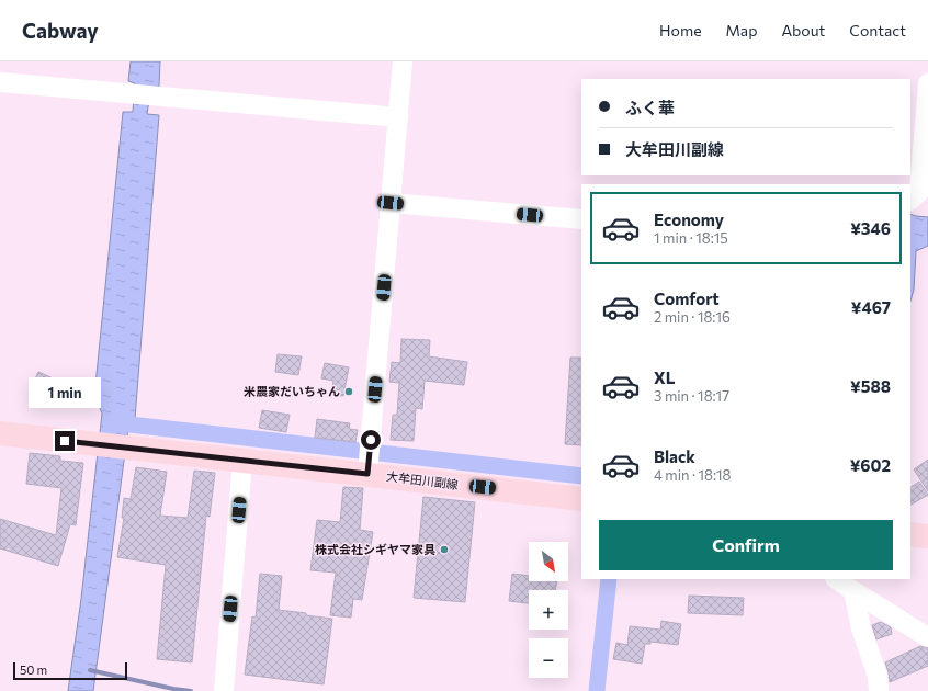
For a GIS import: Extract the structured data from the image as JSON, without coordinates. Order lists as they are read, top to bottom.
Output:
{
  "streets": {
    "main road": ["大牟田川副線"]
  },
  "places": ["米農家だいちゃん", "株式会社シギヤマ家具"],
  "scale_bar": "50 m",
  "north": "bottom right",
  "page": {
    "header": "Cabway",
    "nav": [
      "Home",
      "Map",
      "About",
      "Contact"
    ],
    "banner": ["ふく華", "大牟田川副線"],
    "list": [
      {
        "name": "Economy",
        "note": "1 min · 18:15",
        "value": "¥346"
      },
      {
        "name": "Comfort",
        "note": "2 min · 18:16",
        "value": "¥467"
      },
      {
        "name": "XL",
        "note": "3 min · 18:17",
        "value": "¥588"
      },
      {
        "name": "Black",
        "note": "4 min · 18:18",
        "value": "¥602"
      }
    ],
    "bubble": "1 min",
    "buttons": "Confirm",
    "map_buttons": ["+", "−"],
    "scale": "50 m"
  }
}
